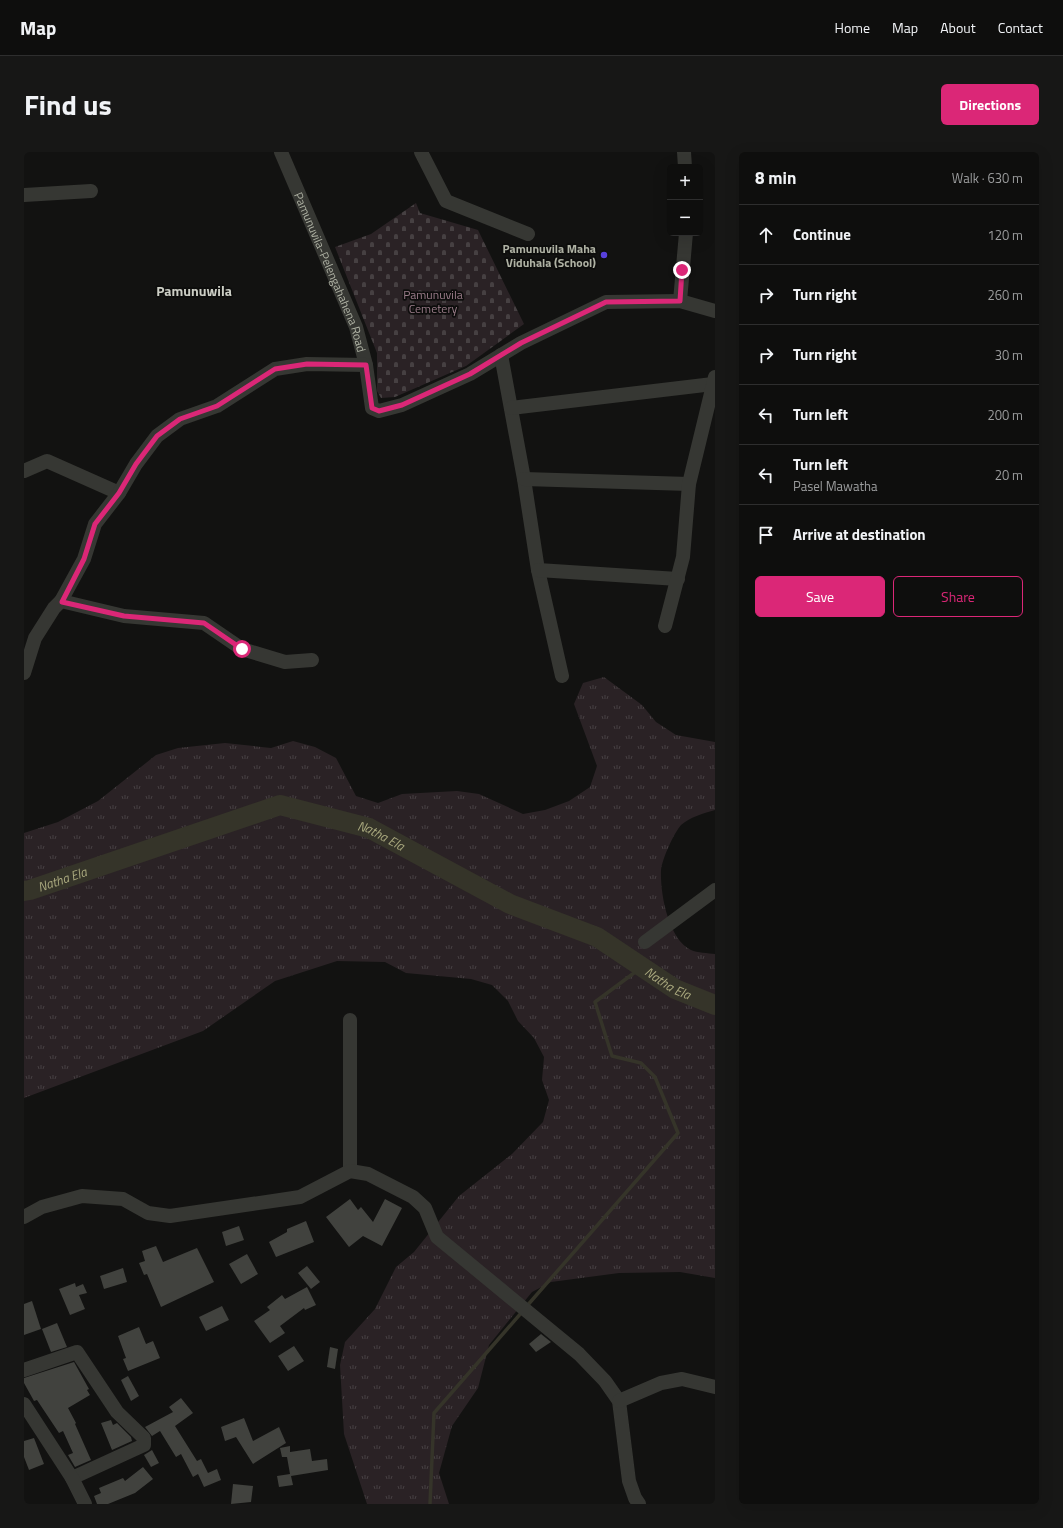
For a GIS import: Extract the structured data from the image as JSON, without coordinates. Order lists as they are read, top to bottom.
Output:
{
  "streets": {
    "street": ["Pamunuvila-Pelengahahena Road"]
  },
  "districts": ["Pamunuwila"],
  "water": ["Natha Ela"],
  "parks": ["Pamunuvila Cemetery"],
  "places": ["Pamunuvila Maha Viduhala (School)"],
  "page": {
    "header": "Map",
    "nav": [
      "Home",
      "Map",
      "About",
      "Contact"
    ],
    "title": "Find us",
    "buttons": [
      "Directions",
      ["Save", "Share"]
    ],
    "heading": ["8 min", "Walk · 630 m"],
    "map_buttons": ["+", "−"],
    "list": [
      ["Continue", "120 m"],
      ["Turn right", "260 m"],
      ["Turn right", "30 m"],
      ["Turn left", "200 m"],
      ["Turn left", "Pasel Mawatha", "20 m"],
      "Arrive at destination"
    ]
  }
}
